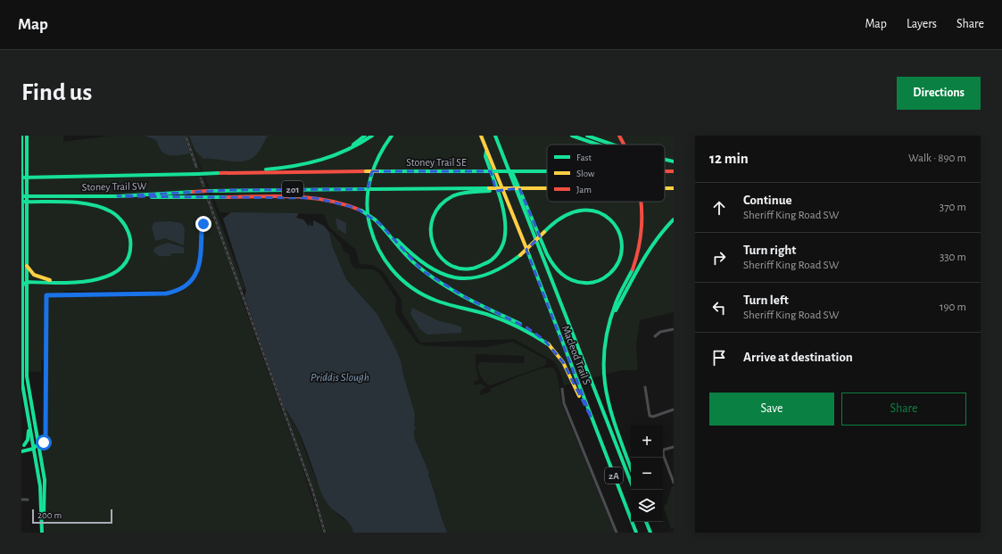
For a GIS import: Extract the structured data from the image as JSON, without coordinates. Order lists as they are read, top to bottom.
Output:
{
  "streets": {
    "main road": [
      "Stoney Trail SE",
      "Stoney Trail SW",
      "201",
      "Macleod Trail S",
      "2A"
    ]
  },
  "crossings": [
    ["Stoney Trail SE", "Stoney Trail SW"],
    ["Stoney Trail SW", "201"]
  ],
  "water": ["Priddis Slough"],
  "legend": ["Fast", "Slow", "Jam"],
  "scale_bar": "200 m",
  "page": {
    "header": "Map",
    "nav": ["Map", "Layers", "Share"],
    "buttons": [
      "Directions",
      ["Save", "Share"]
    ],
    "title": "Find us",
    "heading": ["12 min", "Walk · 890 m"],
    "list": [
      ["Continue", "Sheriff King Road SW", "370 m"],
      ["Turn right", "Sheriff King Road SW", "330 m"],
      ["Turn left", "Sheriff King Road SW", "190 m"],
      "Arrive at destination"
    ],
    "map_buttons": ["+", "−"],
    "scale": "200 m"
  }
}
